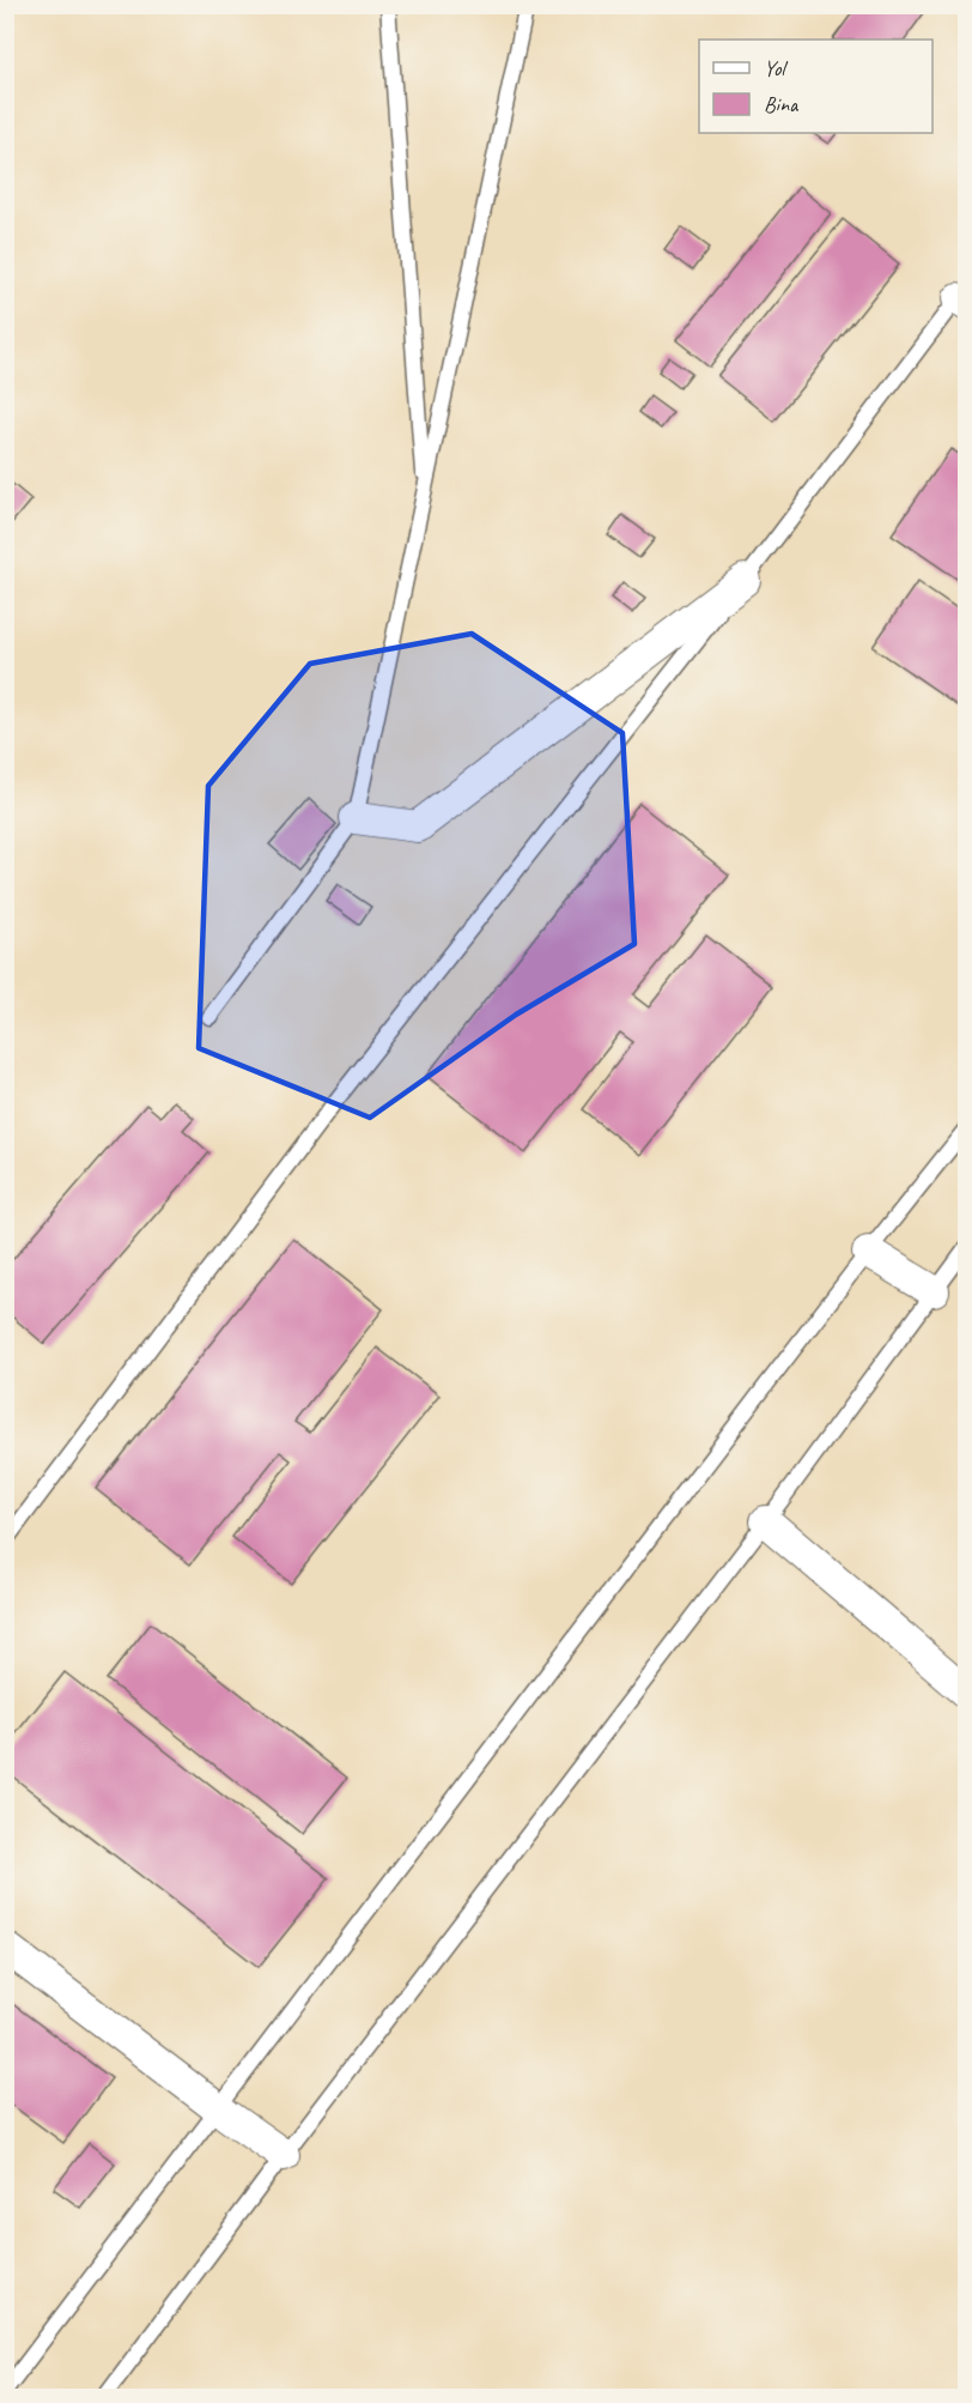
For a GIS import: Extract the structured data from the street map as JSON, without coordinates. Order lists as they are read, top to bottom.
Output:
{
  "legend": ["Yol", "Bina"]
}
